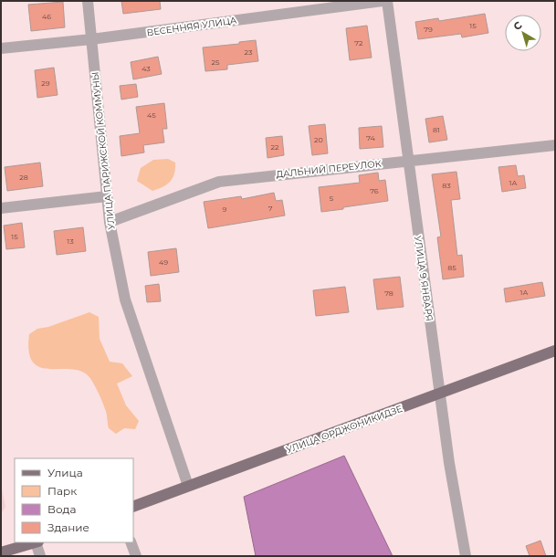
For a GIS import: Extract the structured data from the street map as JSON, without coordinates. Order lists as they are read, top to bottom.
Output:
{
  "streets": {
    "main road": ["УЛИЦА ОРДЖОНИКИДЗЕ"],
    "street": [
      "ВЕСЕННЯЯ УЛИЦА",
      "УЛИЦА ПАРИЖСКОЙ КОММУНЫ",
      "ДАЛЬНИЙ ПЕРЕУЛОК",
      "УЛИЦА 9 ЯНВАРЯ"
    ]
  },
  "crossings": [
    ["ВЕСЕННЯЯ УЛИЦА", "УЛИЦА ПАРИЖСКОЙ КОММУНЫ"],
    ["УЛИЦА ПАРИЖСКОЙ КОММУНЫ", "ДАЛЬНИЙ ПЕРЕУЛОК"],
    ["УЛИЦА ПАРИЖСКОЙ КОММУНЫ", "УЛИЦА ОРДЖОНИКИДЗЕ"],
    ["ДАЛЬНИЙ ПЕРЕУЛОК", "УЛИЦА 9 ЯНВАРЯ"],
    ["УЛИЦА 9 ЯНВАРЯ", "УЛИЦА ОРДЖОНИКИДЗЕ"]
  ],
  "house_numbers": [
    "46",
    "15",
    "79",
    "72",
    "23",
    "25",
    "43",
    "29",
    "45",
    "81",
    "74",
    "20",
    "22",
    "28",
    "1А",
    "83",
    "76",
    "5",
    "7",
    "9",
    "15",
    "13",
    "49",
    "85",
    "1А",
    "78"
  ],
  "legend": [
    "Улица",
    "Парк",
    "Вода",
    "Здание"
  ],
  "north": "top left"
}
